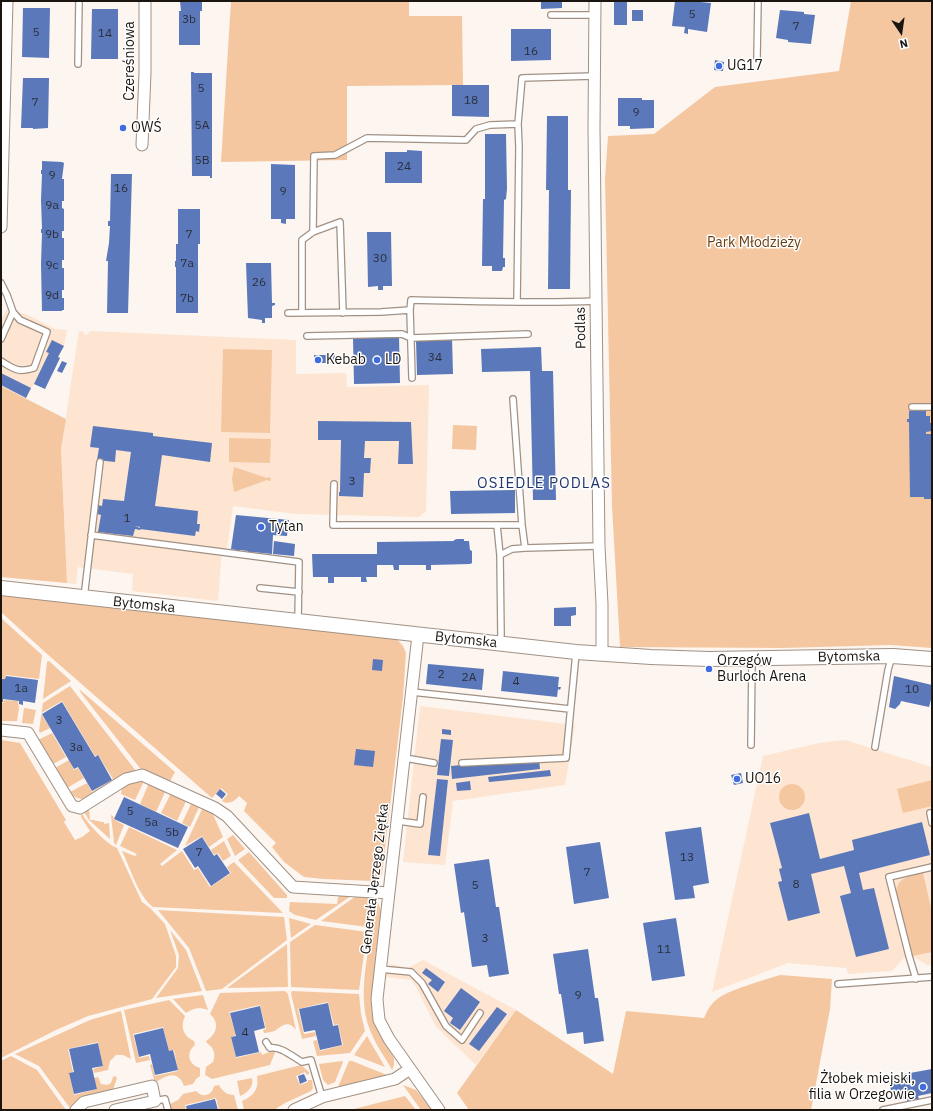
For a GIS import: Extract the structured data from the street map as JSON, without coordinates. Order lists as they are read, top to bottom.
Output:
{
  "streets": {
    "street": [
      "Czereśniowa",
      "Podlas",
      "Bytomska",
      "Generała Jerzego Ziętka"
    ]
  },
  "crossings": [
    ["Podlas", "Bytomska"],
    ["Bytomska", "Generała Jerzego Ziętka"]
  ],
  "districts": ["OSIEDLE PODLAS"],
  "parks": ["Park Młodzieży"],
  "places": [
    "UG17",
    "OWŚ",
    "Kebab",
    "LD",
    "Tytan",
    "Orzegów Burloch Arena",
    "UO16",
    "Żłobek miejski, filia w Orzegowie"
  ],
  "house_numbers": [
    "5",
    "3b",
    "7",
    "5",
    "14",
    "16",
    "5",
    "18",
    "7",
    "9",
    "5A",
    "5B",
    "24",
    "9",
    "16",
    "9",
    "9a",
    "9b",
    "7",
    "30",
    "7a",
    "9c",
    "26",
    "9d",
    "7b",
    "34",
    "3",
    "1",
    "2",
    "2A",
    "4",
    "1a",
    "10",
    "3",
    "3a",
    "5",
    "5a",
    "5b",
    "7",
    "13",
    "7",
    "8",
    "5",
    "3",
    "11",
    "9",
    "4"
  ],
  "north": "bottom"
}
